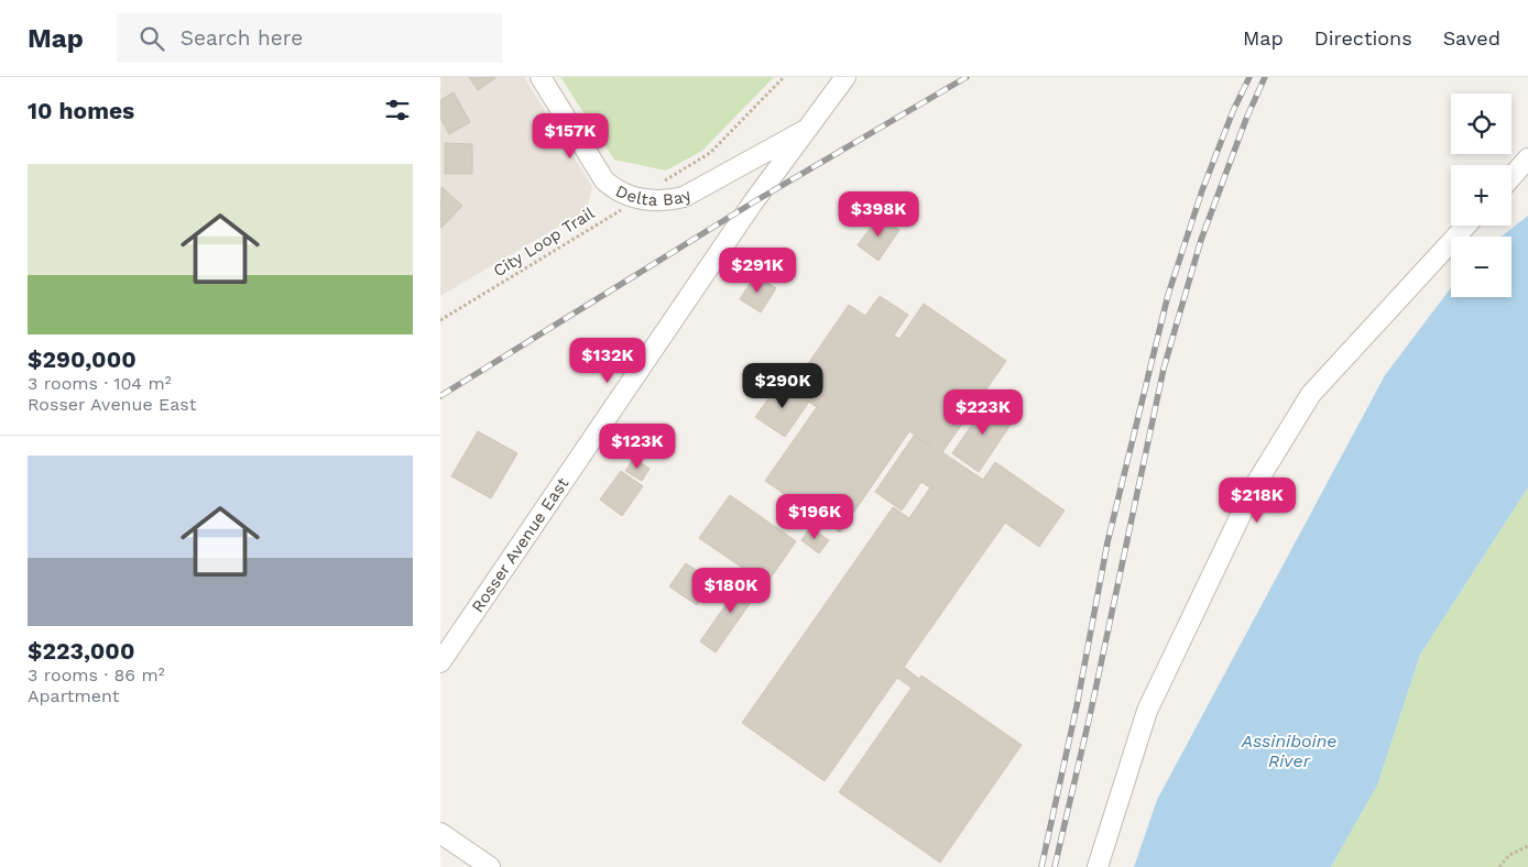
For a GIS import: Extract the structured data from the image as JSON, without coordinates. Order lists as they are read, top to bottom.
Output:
{
  "streets": {
    "street": ["Delta Bay", "Rosser Avenue East"],
    "path": ["City Loop Trail"]
  },
  "crossings": [
    ["Delta Bay", "City Loop Trail"],
    ["Delta Bay", "Rosser Avenue East"]
  ],
  "water": ["Assiniboine River"],
  "page": {
    "header": "Map",
    "search": "Search here",
    "nav": ["Map", "Directions", "Saved"],
    "heading": "10 homes",
    "map_buttons": ["+", "−"],
    "price": [
      "$157K",
      "$398K",
      "$291K",
      "$132K",
      "$290K",
      "$223K",
      "$123K",
      "$218K",
      "$196K",
      "$180K"
    ],
    "list": [
      {
        "name": "$290,000",
        "note": "3 rooms · 104 m² · Rosser Avenue East"
      },
      {
        "name": "$223,000",
        "note": "3 rooms · 86 m² · Apartment"
      }
    ]
  }
}
